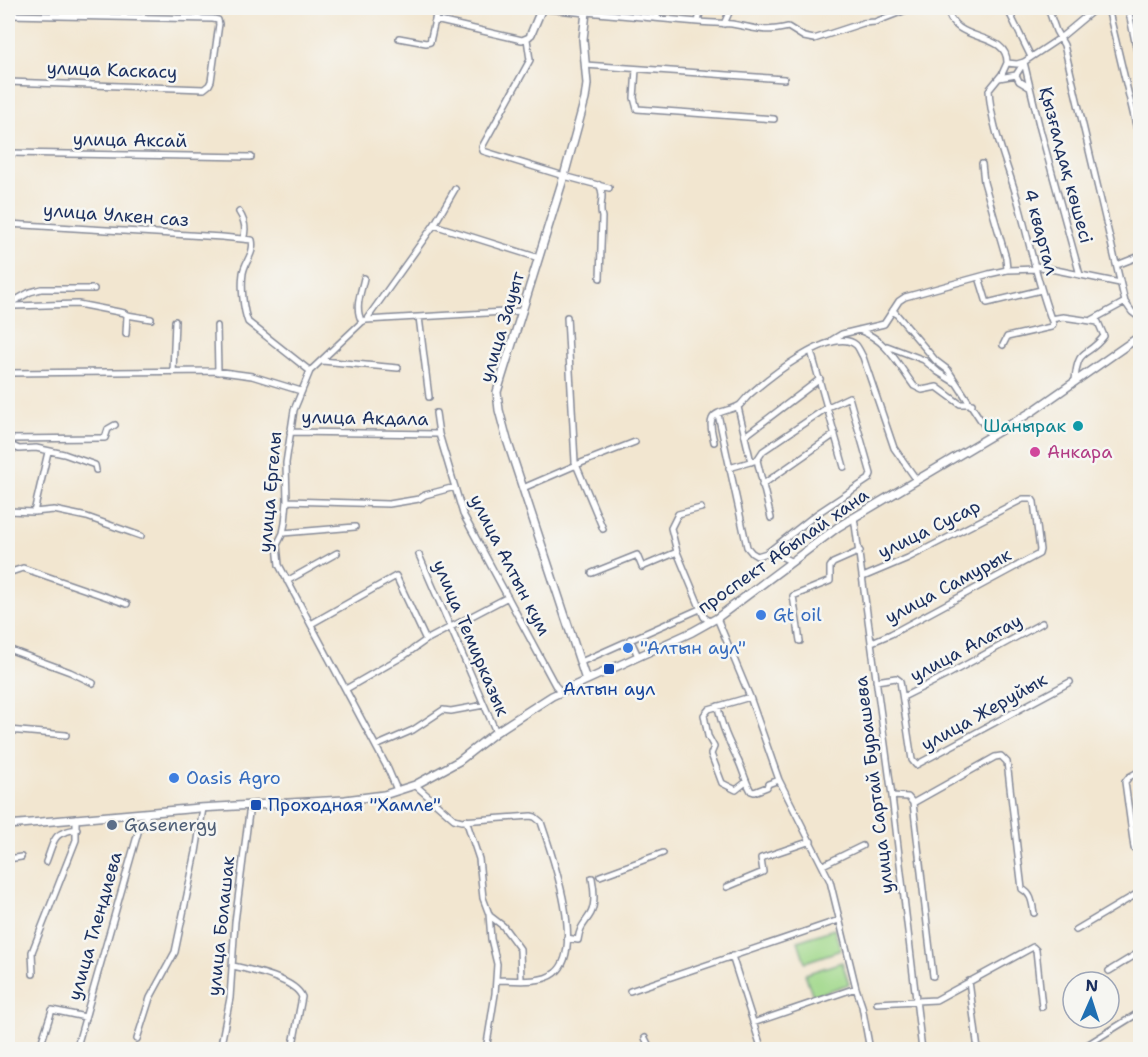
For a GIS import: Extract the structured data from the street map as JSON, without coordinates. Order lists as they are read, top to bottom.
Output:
{
  "streets": {
    "main road": ["улица Зауыт", "проспект Абылай хана"],
    "street": [
      "улица Каскасу",
      "улица Аксай",
      "Қызғалдақ көшесі",
      "улица Улкен саз",
      "4 квартал",
      "улица Акдала",
      "улица Ергелы",
      "улица Сусар",
      "улица Алтын кум",
      "улица Самурык",
      "улица Темирказык",
      "улица Алатау",
      "улица Жеруйык",
      "улица Сартай Бурашева",
      "улица Тлендиева",
      "улица Болашак"
    ]
  },
  "crossings": [
    ["улица Зауыт", "проспект Абылай хана"],
    ["улица Акдала", "улица Ергелы"],
    ["улица Акдала", "улица Алтын кум"],
    ["улица Ергелы", "проспект Абылай хана"],
    ["улица Сусар", "улица Самурык"],
    ["улица Сусар", "улица Сартай Бурашева"],
    ["проспект Абылай хана", "улица Алтын кум"],
    ["проспект Абылай хана", "улица Темирказык"],
    ["проспект Абылай хана", "улица Сартай Бурашева"],
    ["проспект Абылай хана", "улица Тлендиева"],
    ["проспект Абылай хана", "улица Болашак"],
    ["улица Самурык", "улица Сартай Бурашева"],
    ["улица Алатау", "улица Жеруйык"]
  ],
  "places": {
    "other": [
      "Шанырак",
      "Анкара",
      "Gt oil",
      "\"Алтын аул\"",
      "Oasis Agro",
      "Gasenergy"
    ],
    "transit": ["Алтын аул", "Проходная \"Хамле\""]
  },
  "north": "top"
}
